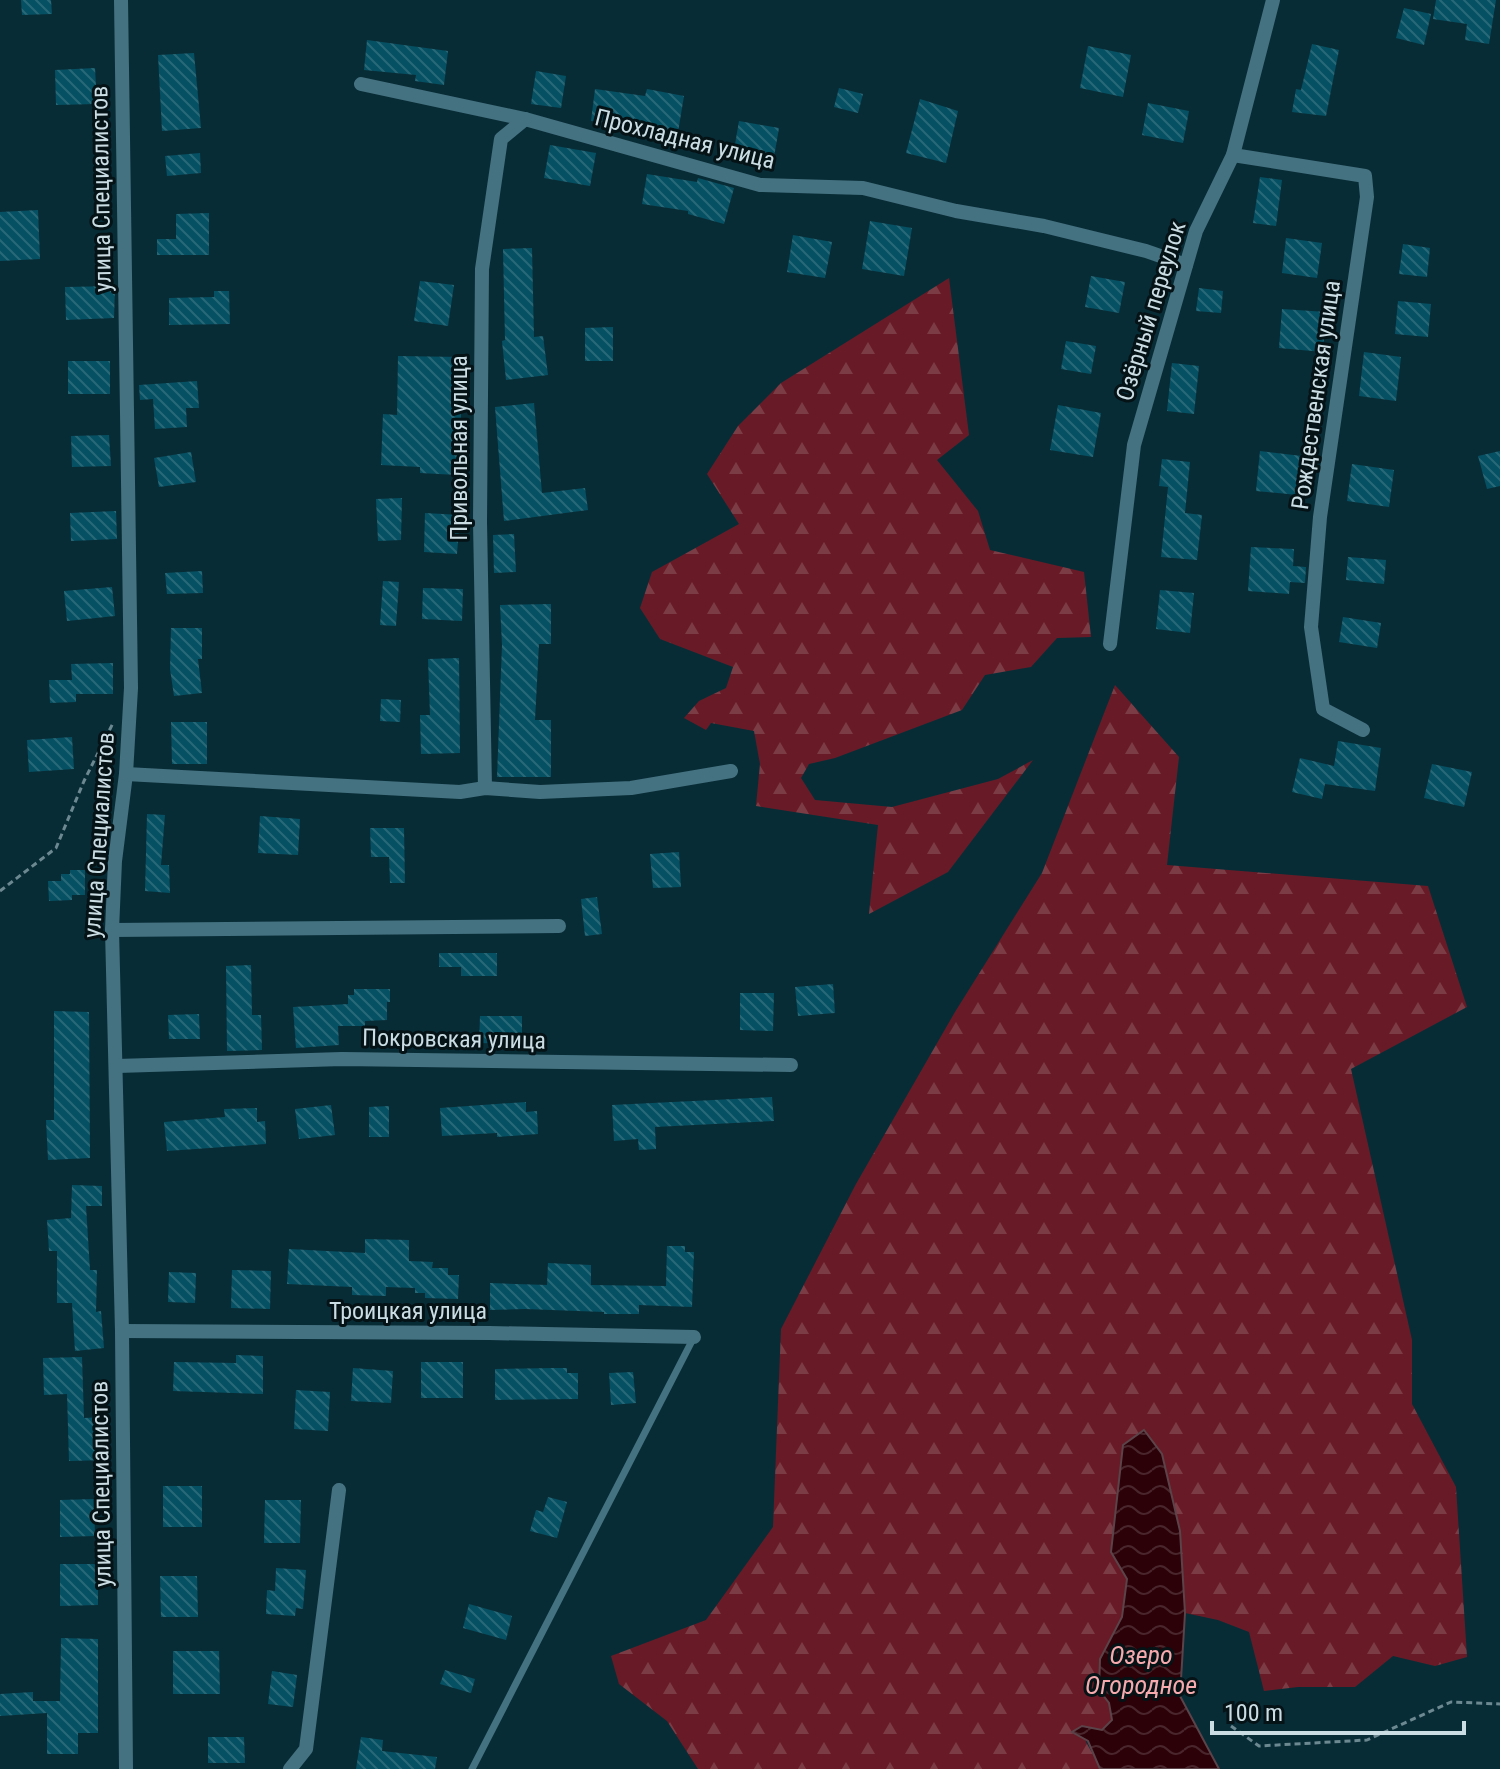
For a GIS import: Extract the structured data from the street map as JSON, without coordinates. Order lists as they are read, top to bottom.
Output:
{
  "streets": {
    "street": [
      "Прохладная улица",
      "улица Специалистов",
      "Озёрный переулок",
      "Рождественская улица",
      "Привольная улица",
      "Покровская улица",
      "Троицкая улица"
    ]
  },
  "crossings": [
    ["Прохладная улица", "Озёрный переулок"],
    ["Прохладная улица", "Привольная улица"],
    ["улица Специалистов", "Покровская улица"],
    ["улица Специалистов", "Троицкая улица"],
    ["Озёрный переулок", "Рождественская улица"]
  ],
  "water": ["Озеро Огородное"],
  "scale_bar": "100 m"
}
